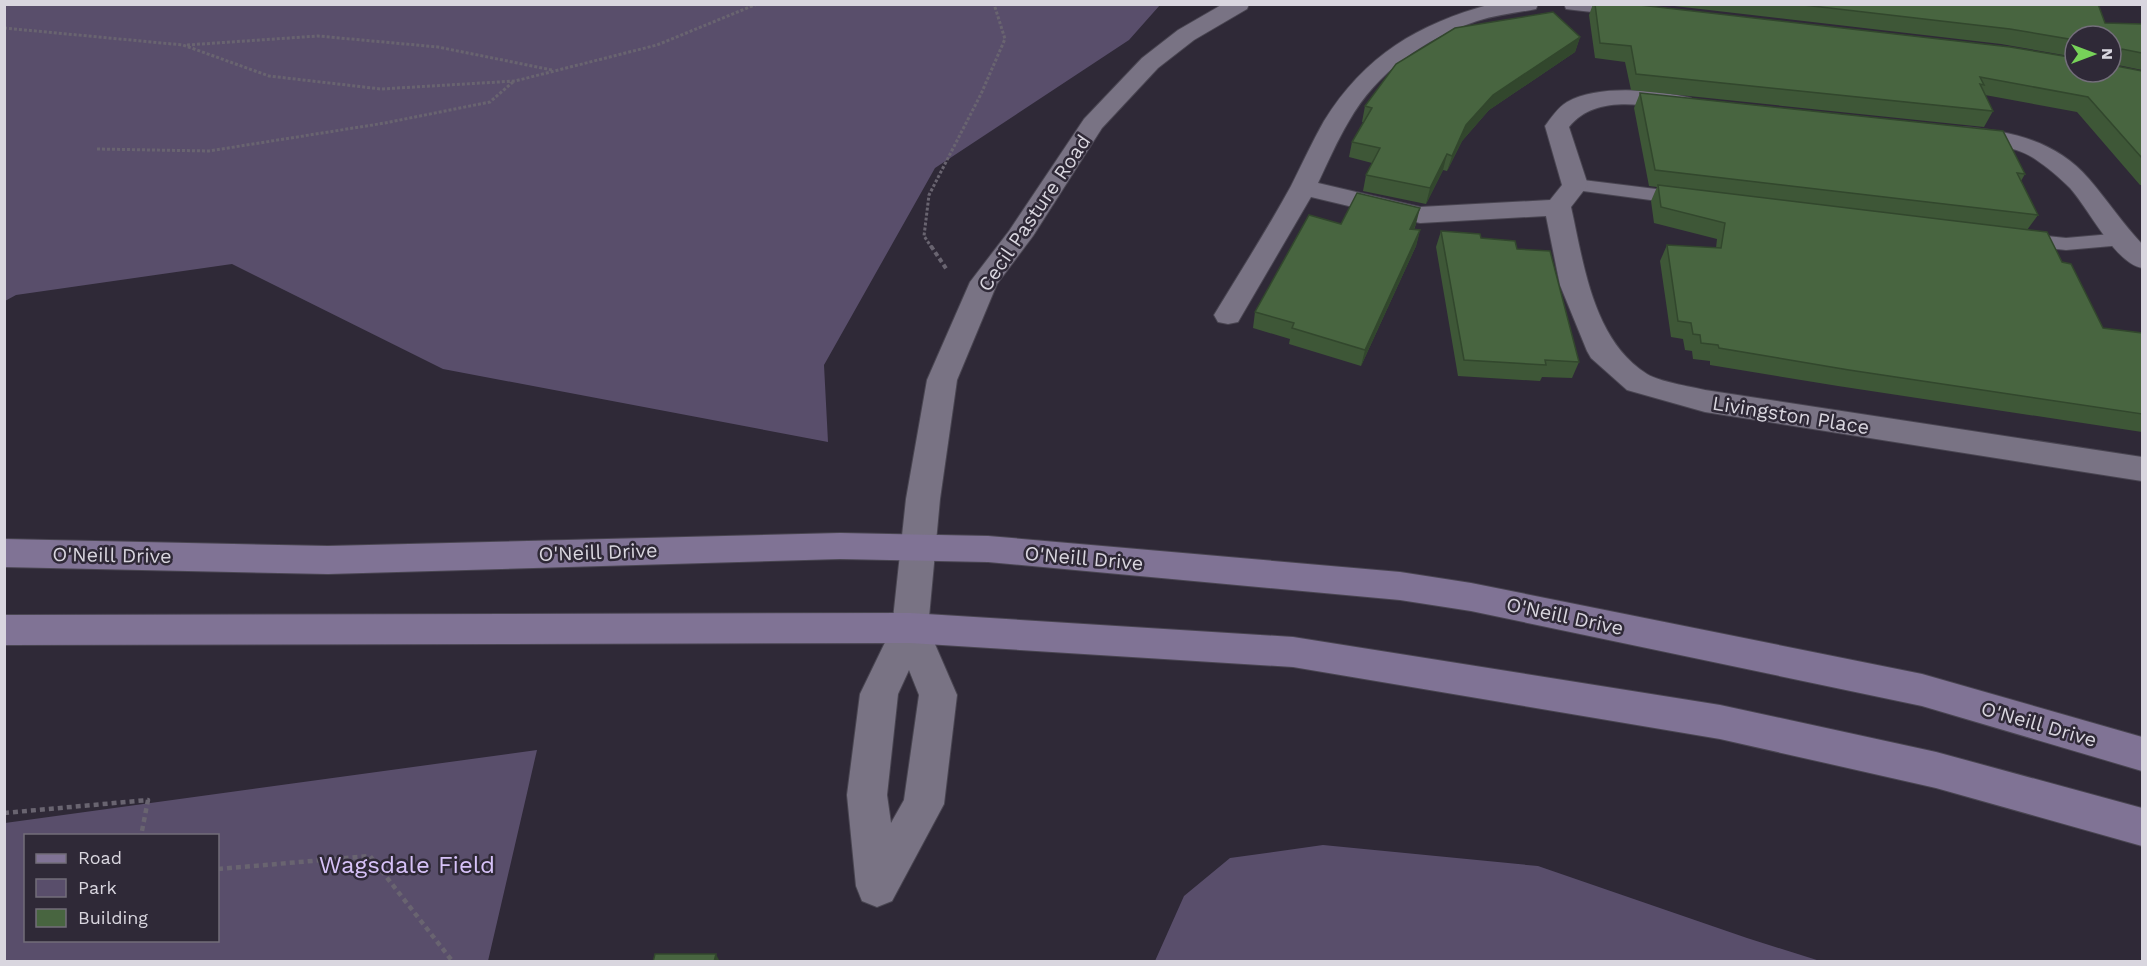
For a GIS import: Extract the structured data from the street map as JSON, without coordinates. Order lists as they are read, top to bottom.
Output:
{
  "streets": {
    "main road": ["O'Neill Drive"],
    "street": ["Cecil Pasture Road", "Livingston Place"]
  },
  "crossings": [
    ["Cecil Pasture Road", "O'Neill Drive"]
  ],
  "parks": ["Wagsdale Field"],
  "legend": ["Road", "Park", "Building"],
  "north": "right"
}
